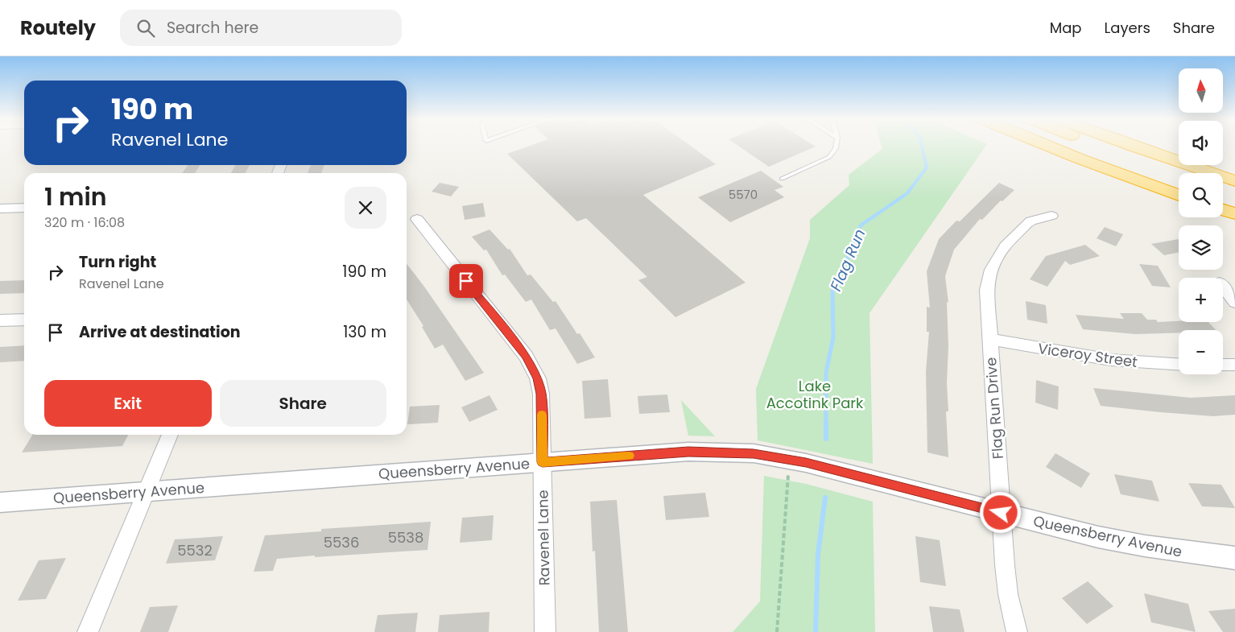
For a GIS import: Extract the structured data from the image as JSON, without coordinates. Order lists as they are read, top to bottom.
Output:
{
  "streets": {
    "street": [
      "Viceroy Street",
      "Flag Run Drive",
      "Queensberry Avenue",
      "Ravenel Lane"
    ]
  },
  "crossings": [
    ["Viceroy Street", "Flag Run Drive"],
    ["Flag Run Drive", "Queensberry Avenue"],
    ["Queensberry Avenue", "Ravenel Lane"]
  ],
  "water": ["Flag Run"],
  "parks": ["Lake Accotink Park"],
  "house_numbers": [
    "5570",
    "5538",
    "5536",
    "5532"
  ],
  "north": "top",
  "page": {
    "header": "Routely",
    "search": "Search here",
    "nav": ["Map", "Layers", "Share"],
    "map_buttons": ["+", "−"],
    "turn": ["190 m", "Ravenel Lane"],
    "heading": ["1 min", "320 m · 16:08"],
    "list": [
      {
        "name": "Turn right",
        "note": "Ravenel Lane",
        "value": "190 m"
      },
      {
        "name": "Arrive at destination",
        "value": "130 m"
      }
    ],
    "buttons": ["Exit", "Share"]
  }
}
